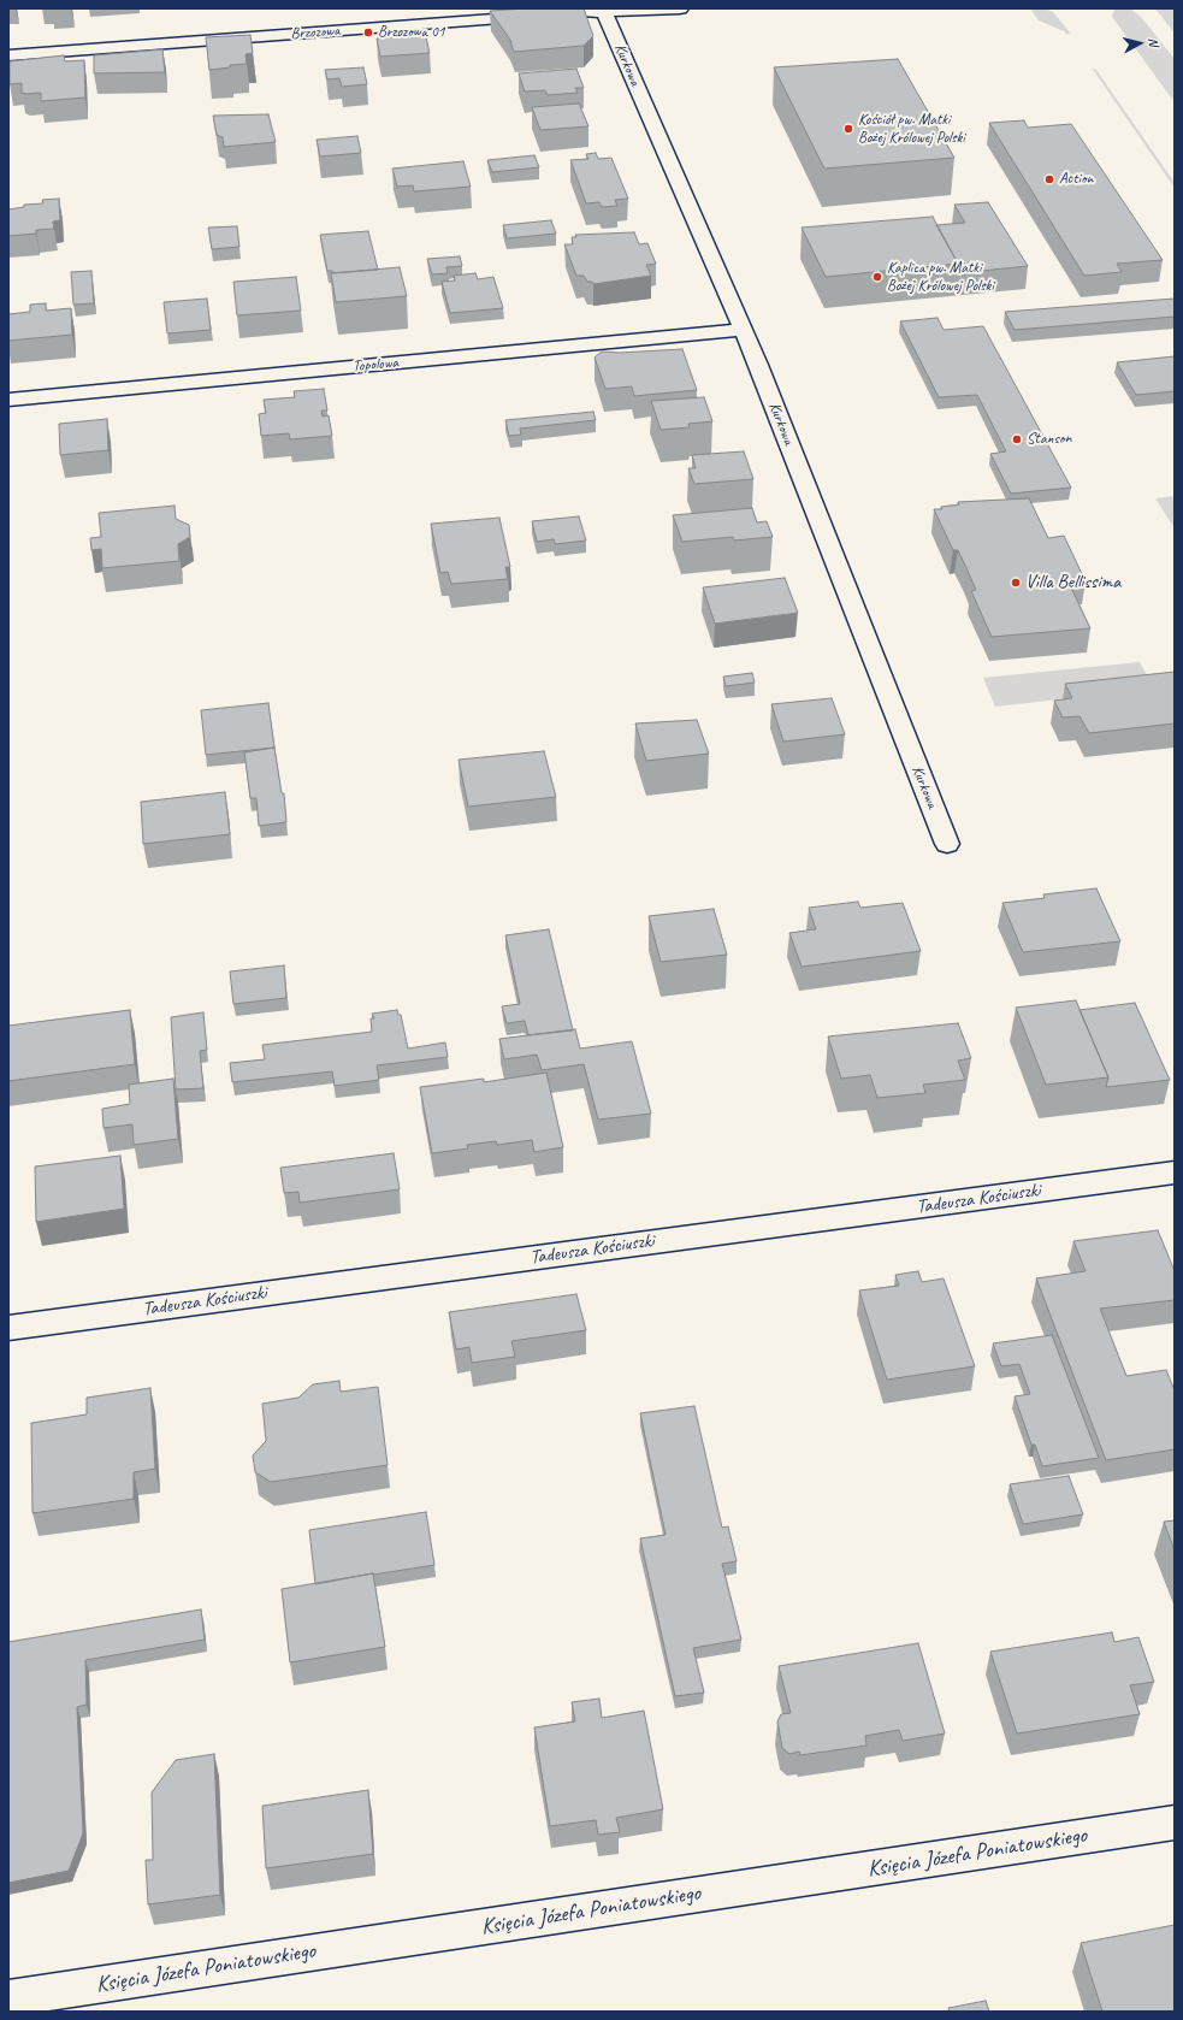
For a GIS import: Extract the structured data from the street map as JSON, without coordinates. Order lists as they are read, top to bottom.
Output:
{
  "streets": {
    "street": [
      "Brzozowa",
      "Kurkowa",
      "Topolowa",
      "Tadeusza Kościuszki",
      "Księcia Józefa Poniatowskiego"
    ]
  },
  "crossings": [
    ["Kurkowa", "Topolowa"]
  ],
  "places": [
    "Brzozowa 01",
    "Kościół pw. Matki Bożej Królowej Polski",
    "Action",
    "Kaplica pw. Matki Bożej Królowej Polski",
    "Stanson",
    "Villa Bellissima"
  ],
  "north": "right"
}
